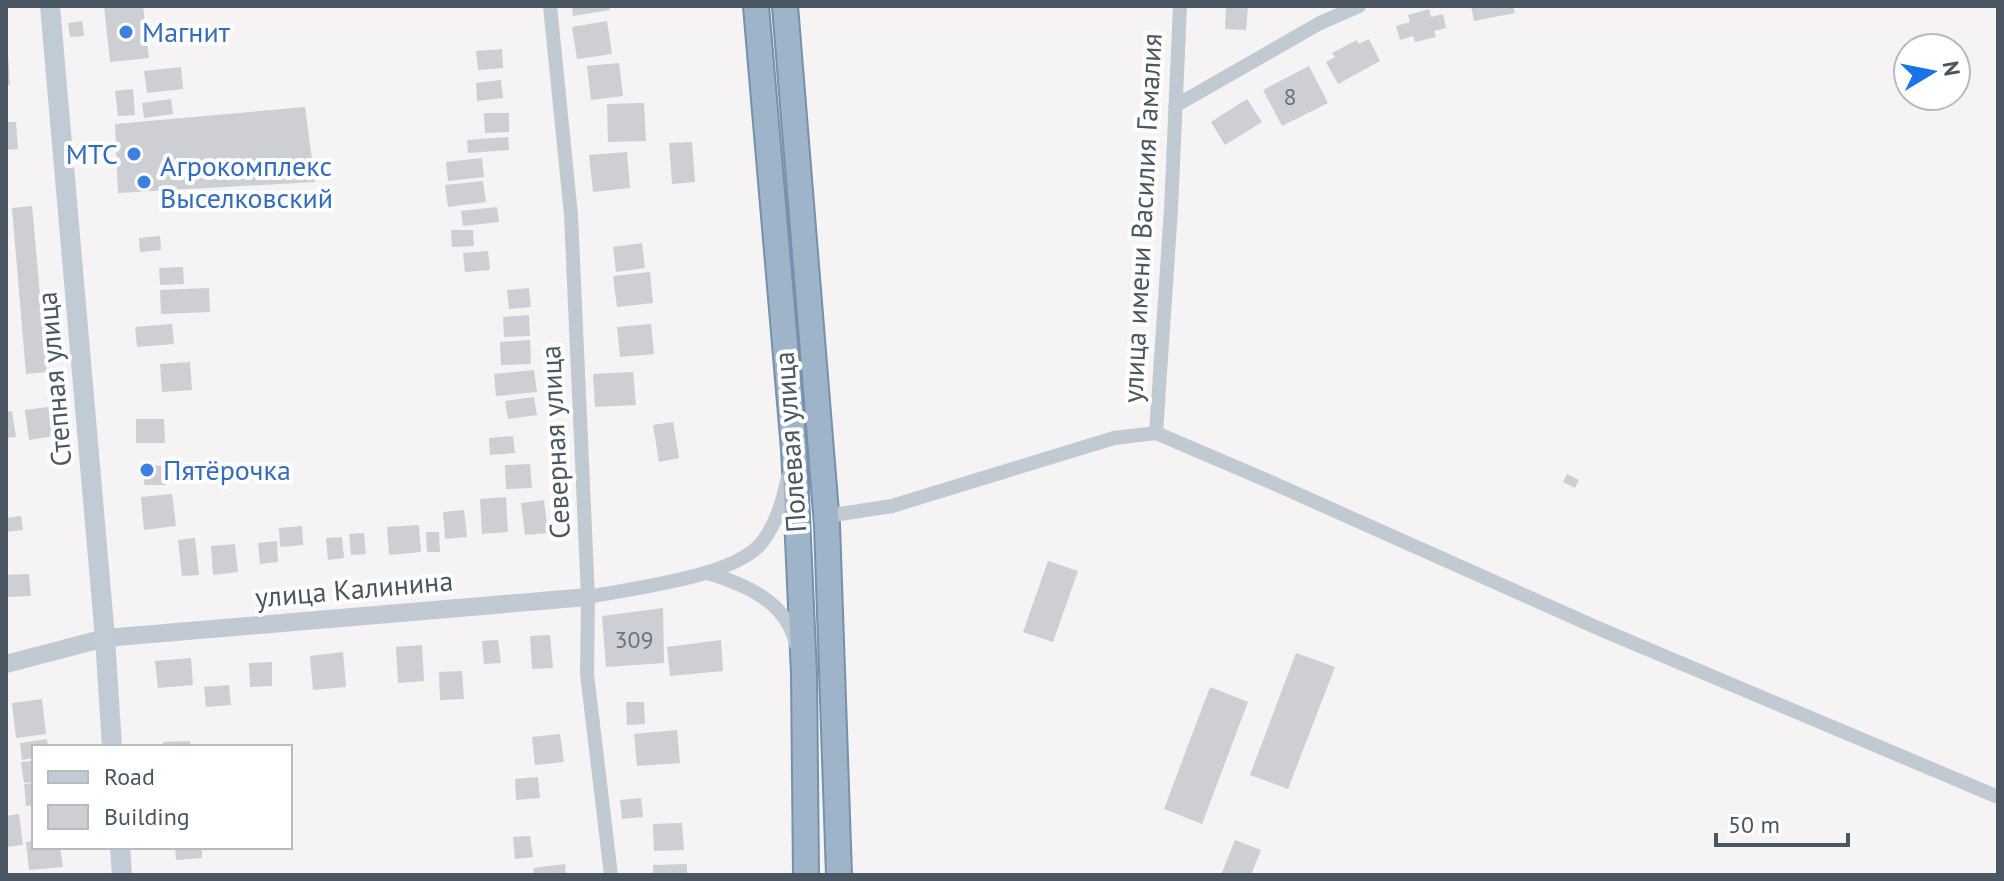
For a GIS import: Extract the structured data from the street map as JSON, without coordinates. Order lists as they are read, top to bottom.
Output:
{
  "streets": {
    "highway": ["Полевая улица"],
    "main road": ["Степная улица"],
    "street": ["улица имени Василия Гамалия", "Северная улица", "улица Калинина"]
  },
  "crossings": [
    ["Степная улица", "улица Калинина"],
    ["Северная улица", "улица Калинина"],
    ["Полевая улица", "улица Калинина"]
  ],
  "places": [
    "Магнит",
    "МТС",
    "Агрокомплекс Выселковский",
    "Пятёрочка"
  ],
  "house_numbers": ["8", "309"],
  "legend": ["Road", "Building"],
  "scale_bar": "50 m",
  "north": "right"
}
